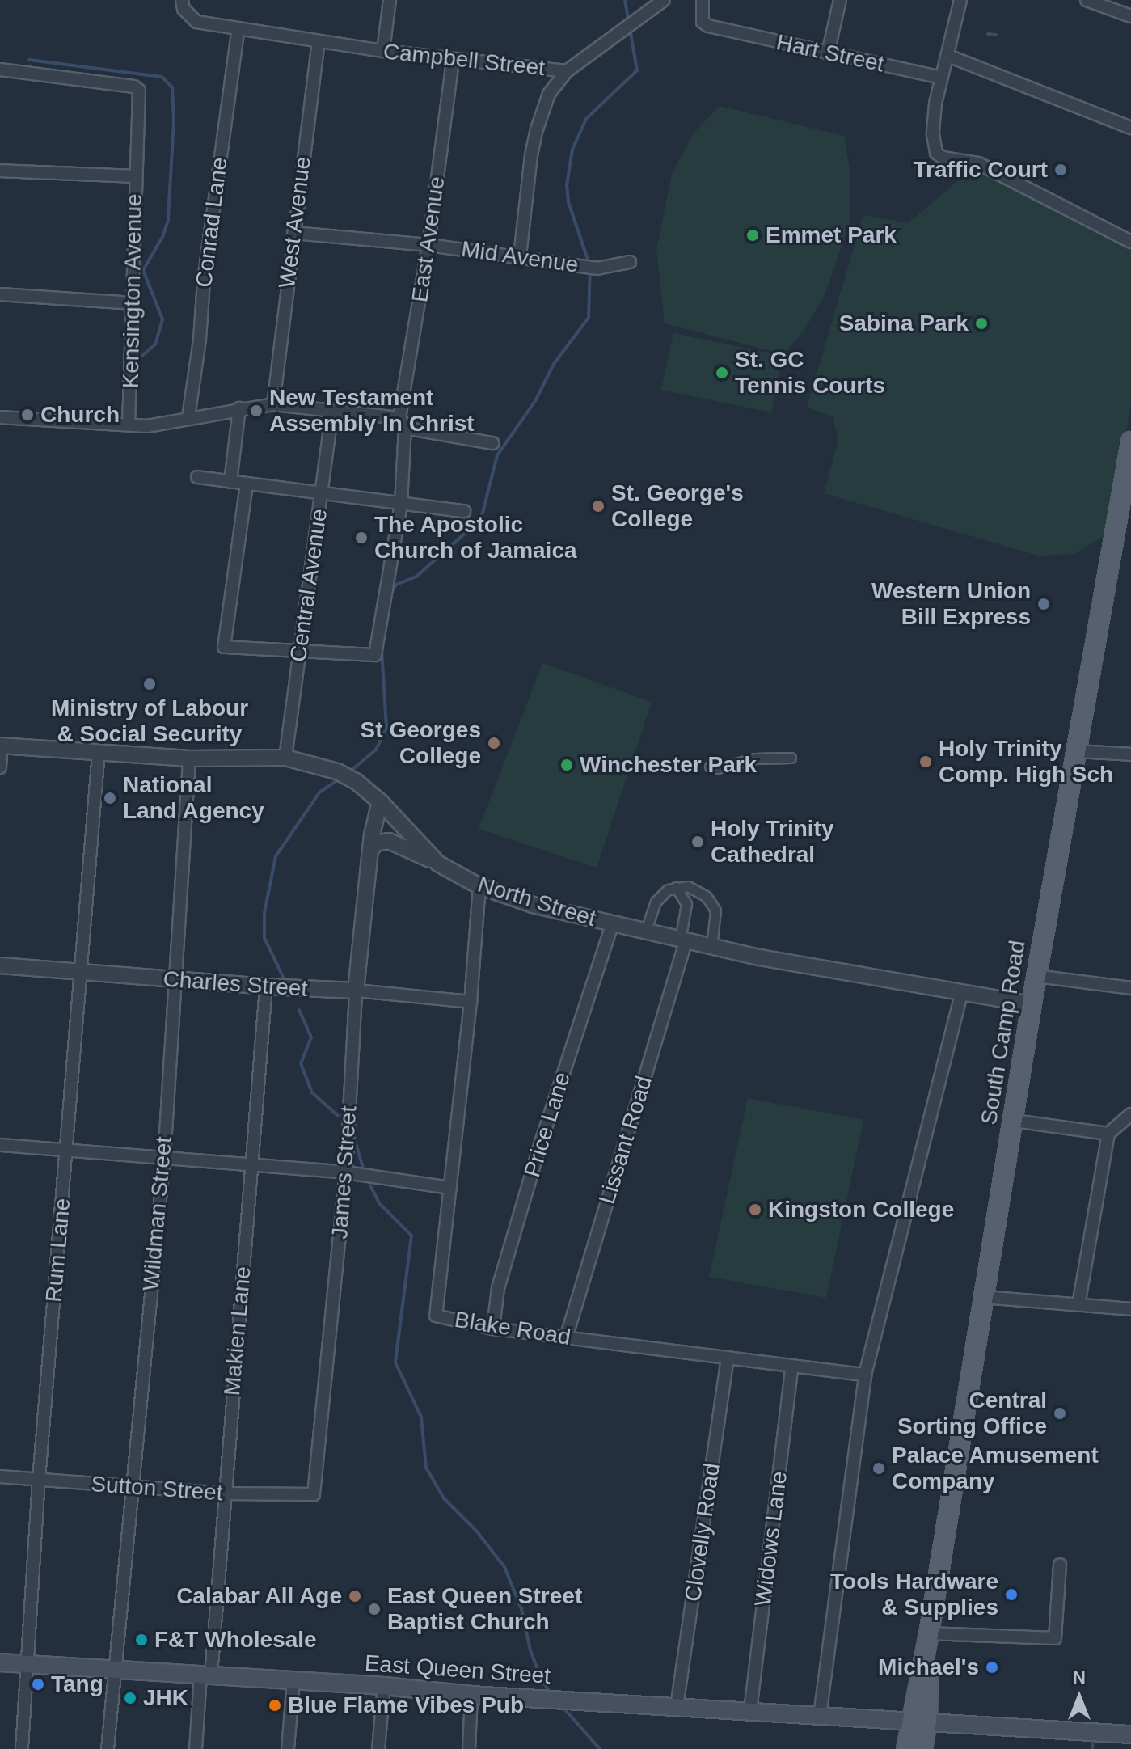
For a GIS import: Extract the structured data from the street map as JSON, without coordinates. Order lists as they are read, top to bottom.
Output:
{
  "streets": {
    "main road": ["South Camp Road", "East Queen Street"],
    "street": [
      "Hart Street",
      "Campbell Street",
      "Conrad Lane",
      "West Avenue",
      "East Avenue",
      "Mid Avenue",
      "Kensington Avenue",
      "Central Avenue",
      "North Street",
      "Charles Street",
      "Price Lane",
      "Lissant Road",
      "James Street",
      "Wildman Street",
      "Rum Lane",
      "Blake Road",
      "Makien Lane",
      "Sutton Street",
      "Clovelly Road",
      "Widows Lane"
    ]
  },
  "crossings": [
    ["Campbell Street", "Conrad Lane"],
    ["Campbell Street", "West Avenue"],
    ["Campbell Street", "East Avenue"],
    ["West Avenue", "Mid Avenue"],
    ["East Avenue", "Mid Avenue"],
    ["East Avenue", "Central Avenue"],
    ["Central Avenue", "North Street"],
    ["North Street", "South Camp Road"],
    ["North Street", "Price Lane"],
    ["North Street", "Lissant Road"],
    ["North Street", "James Street"],
    ["North Street", "Wildman Street"],
    ["North Street", "Rum Lane"],
    ["North Street", "Blake Road"],
    ["Charles Street", "James Street"],
    ["Charles Street", "Wildman Street"],
    ["Charles Street", "Rum Lane"],
    ["Charles Street", "Blake Road"],
    ["Charles Street", "Makien Lane"],
    ["South Camp Road", "East Queen Street"],
    ["Price Lane", "Blake Road"],
    ["Lissant Road", "Blake Road"],
    ["James Street", "Sutton Street"],
    ["Wildman Street", "Sutton Street"],
    ["Wildman Street", "East Queen Street"],
    ["Rum Lane", "Sutton Street"],
    ["Rum Lane", "East Queen Street"],
    ["Blake Road", "Clovelly Road"],
    ["Blake Road", "Widows Lane"],
    ["Makien Lane", "Sutton Street"],
    ["Makien Lane", "East Queen Street"],
    ["Clovelly Road", "East Queen Street"],
    ["Widows Lane", "East Queen Street"]
  ],
  "places": [
    "Traffic Court",
    "Emmet Park",
    "Sabina Park",
    "St. GC Tennis Courts",
    "New Testament Assembly In Christ",
    "Church",
    "St. George's College",
    "The Apostolic Church of Jamaica",
    "Western Union Bill Express",
    "Ministry of Labour & Social Security",
    "St Georges College",
    "Holy Trinity Comp. High Sch",
    "Winchester Park",
    "National Land Agency",
    "Holy Trinity Cathedral",
    "Kingston College",
    "Central Sorting Office",
    "Palace Amusement Company",
    "Tools Hardware & Supplies",
    "Calabar All Age",
    "East Queen Street Baptist Church",
    "F&T Wholesale",
    "Michael's",
    "Tang",
    "JHK",
    "Blue Flame Vibes Pub"
  ],
  "north": "top"
}
